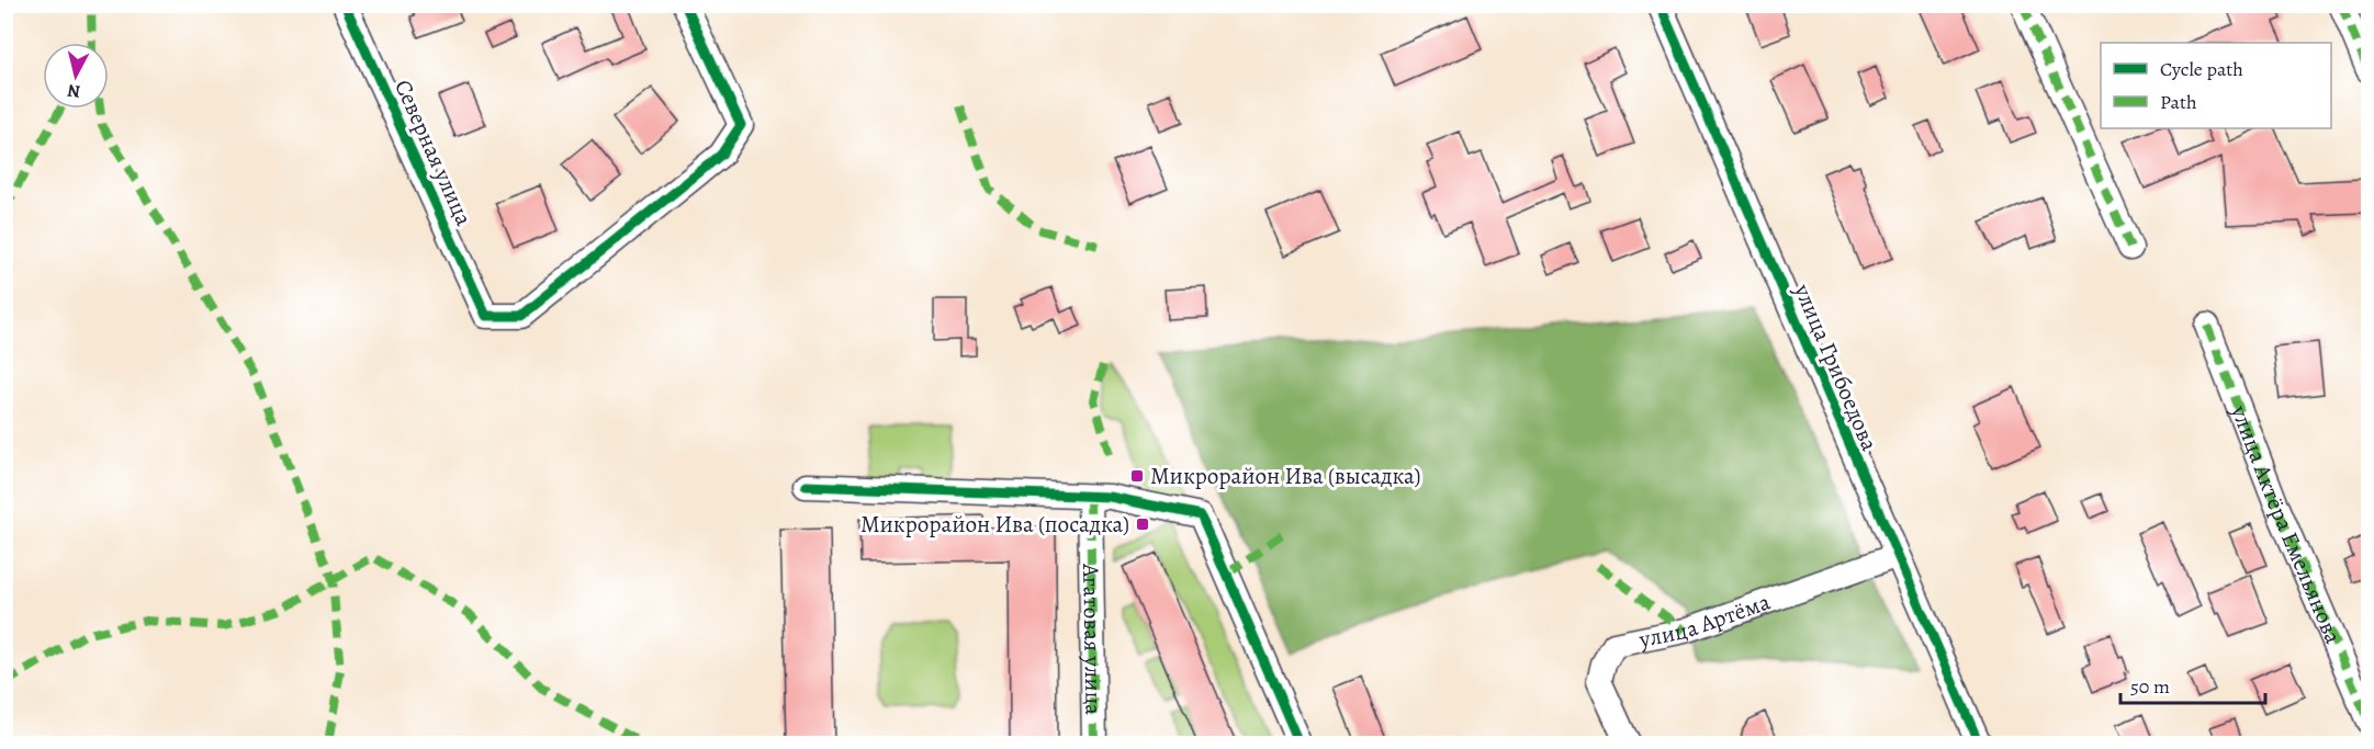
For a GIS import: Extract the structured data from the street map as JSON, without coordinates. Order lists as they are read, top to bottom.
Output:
{
  "streets": {
    "street": [
      "Северная улица",
      "улица Грибоедова",
      "улица Актёра Емельянова",
      "улица Артёма",
      "Агатовая улица"
    ]
  },
  "crossings": [
    ["улица Грибоедова", "улица Артёма"]
  ],
  "places": {
    "transit": ["Микрорайон Ива (высадка)", "Микрорайон Ива (посадка)"]
  },
  "legend": ["Cycle path", "Path"],
  "scale_bar": "50 m",
  "north": "bottom"
}
